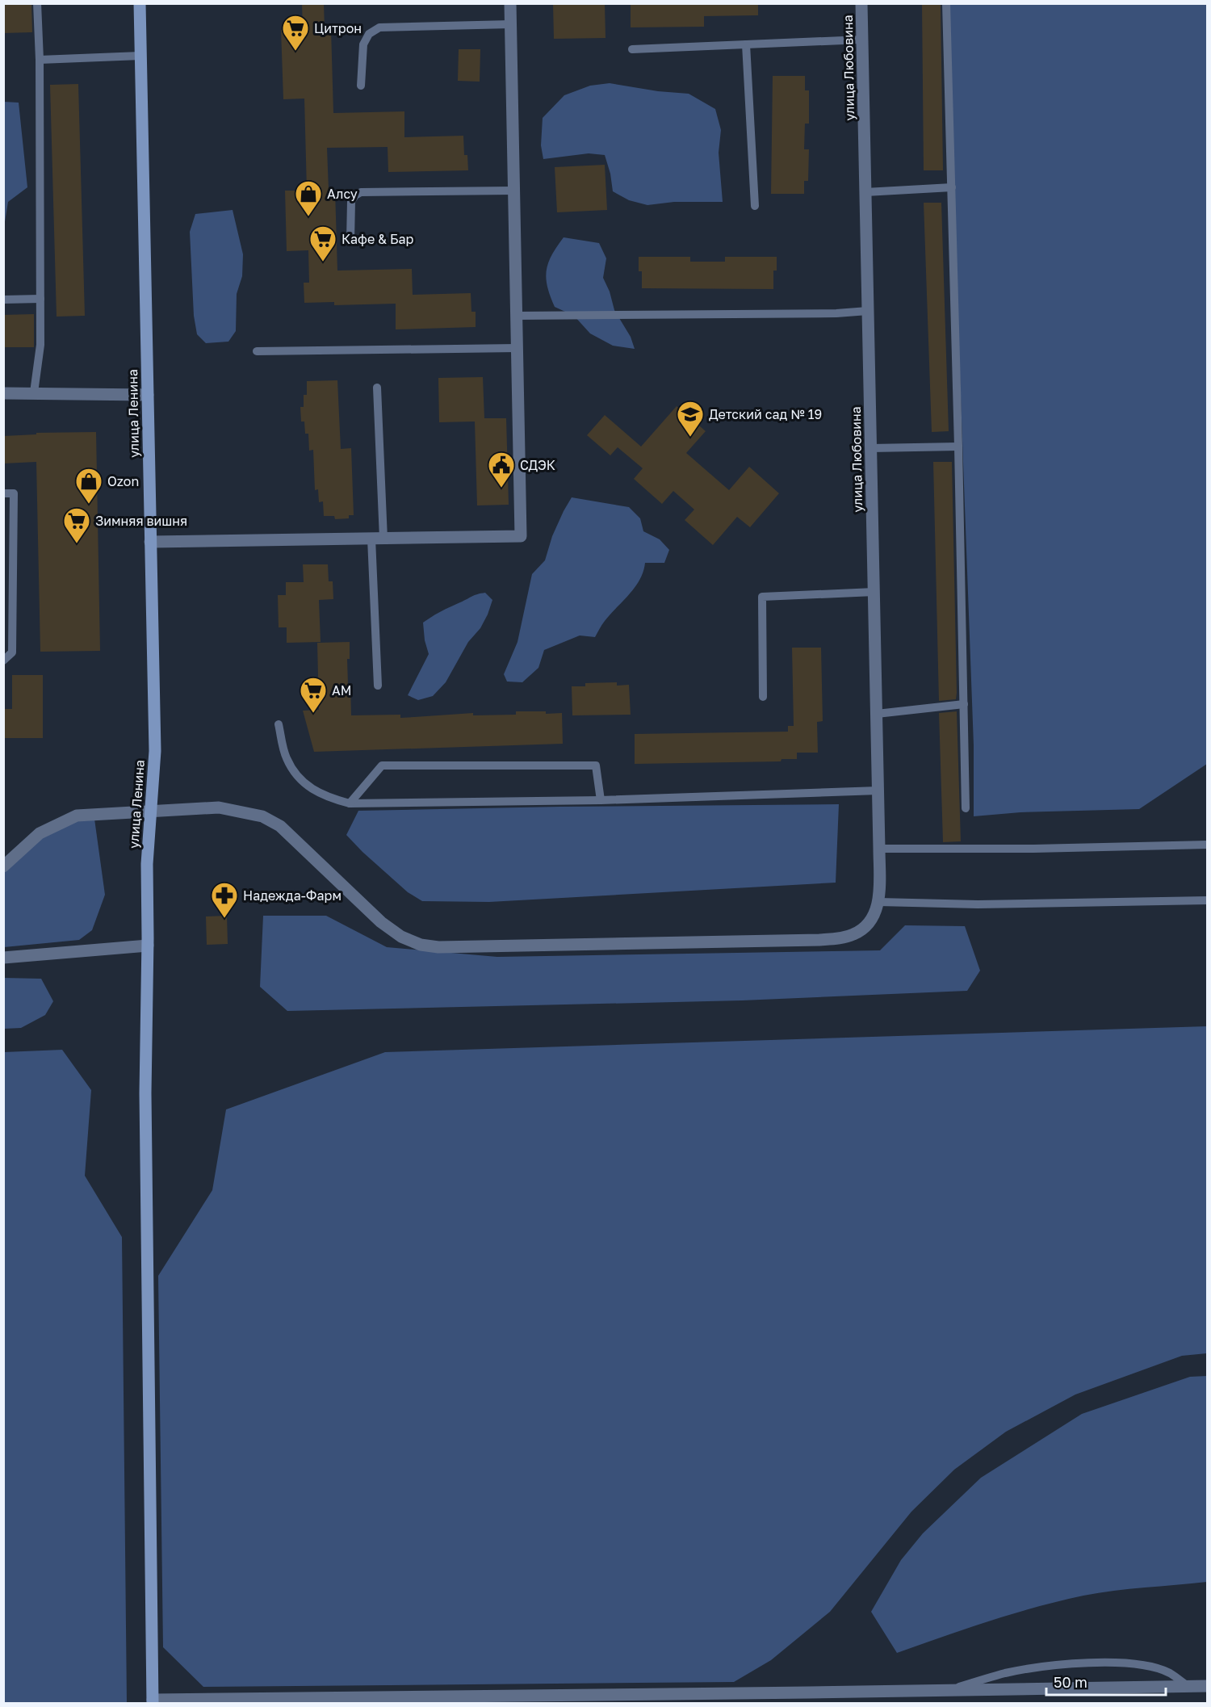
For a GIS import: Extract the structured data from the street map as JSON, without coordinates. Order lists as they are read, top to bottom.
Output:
{
  "streets": {
    "main road": ["улица Ленина"],
    "street": ["улица Любовина"]
  },
  "crossings": [
    ["улица Любовина", "улица Ленина"]
  ],
  "places": {
    "supermarket": [
      "Цитрон",
      "Кафе & Бар",
      "Зимняя вишня",
      "АМ"
    ],
    "shop": ["Алсу", "Ozon"],
    "school or university": ["Детский сад № 19"],
    "public building": ["СДЭК"],
    "pharmacy": ["Надежда-Фарм"]
  },
  "scale_bar": "50 m"
}
